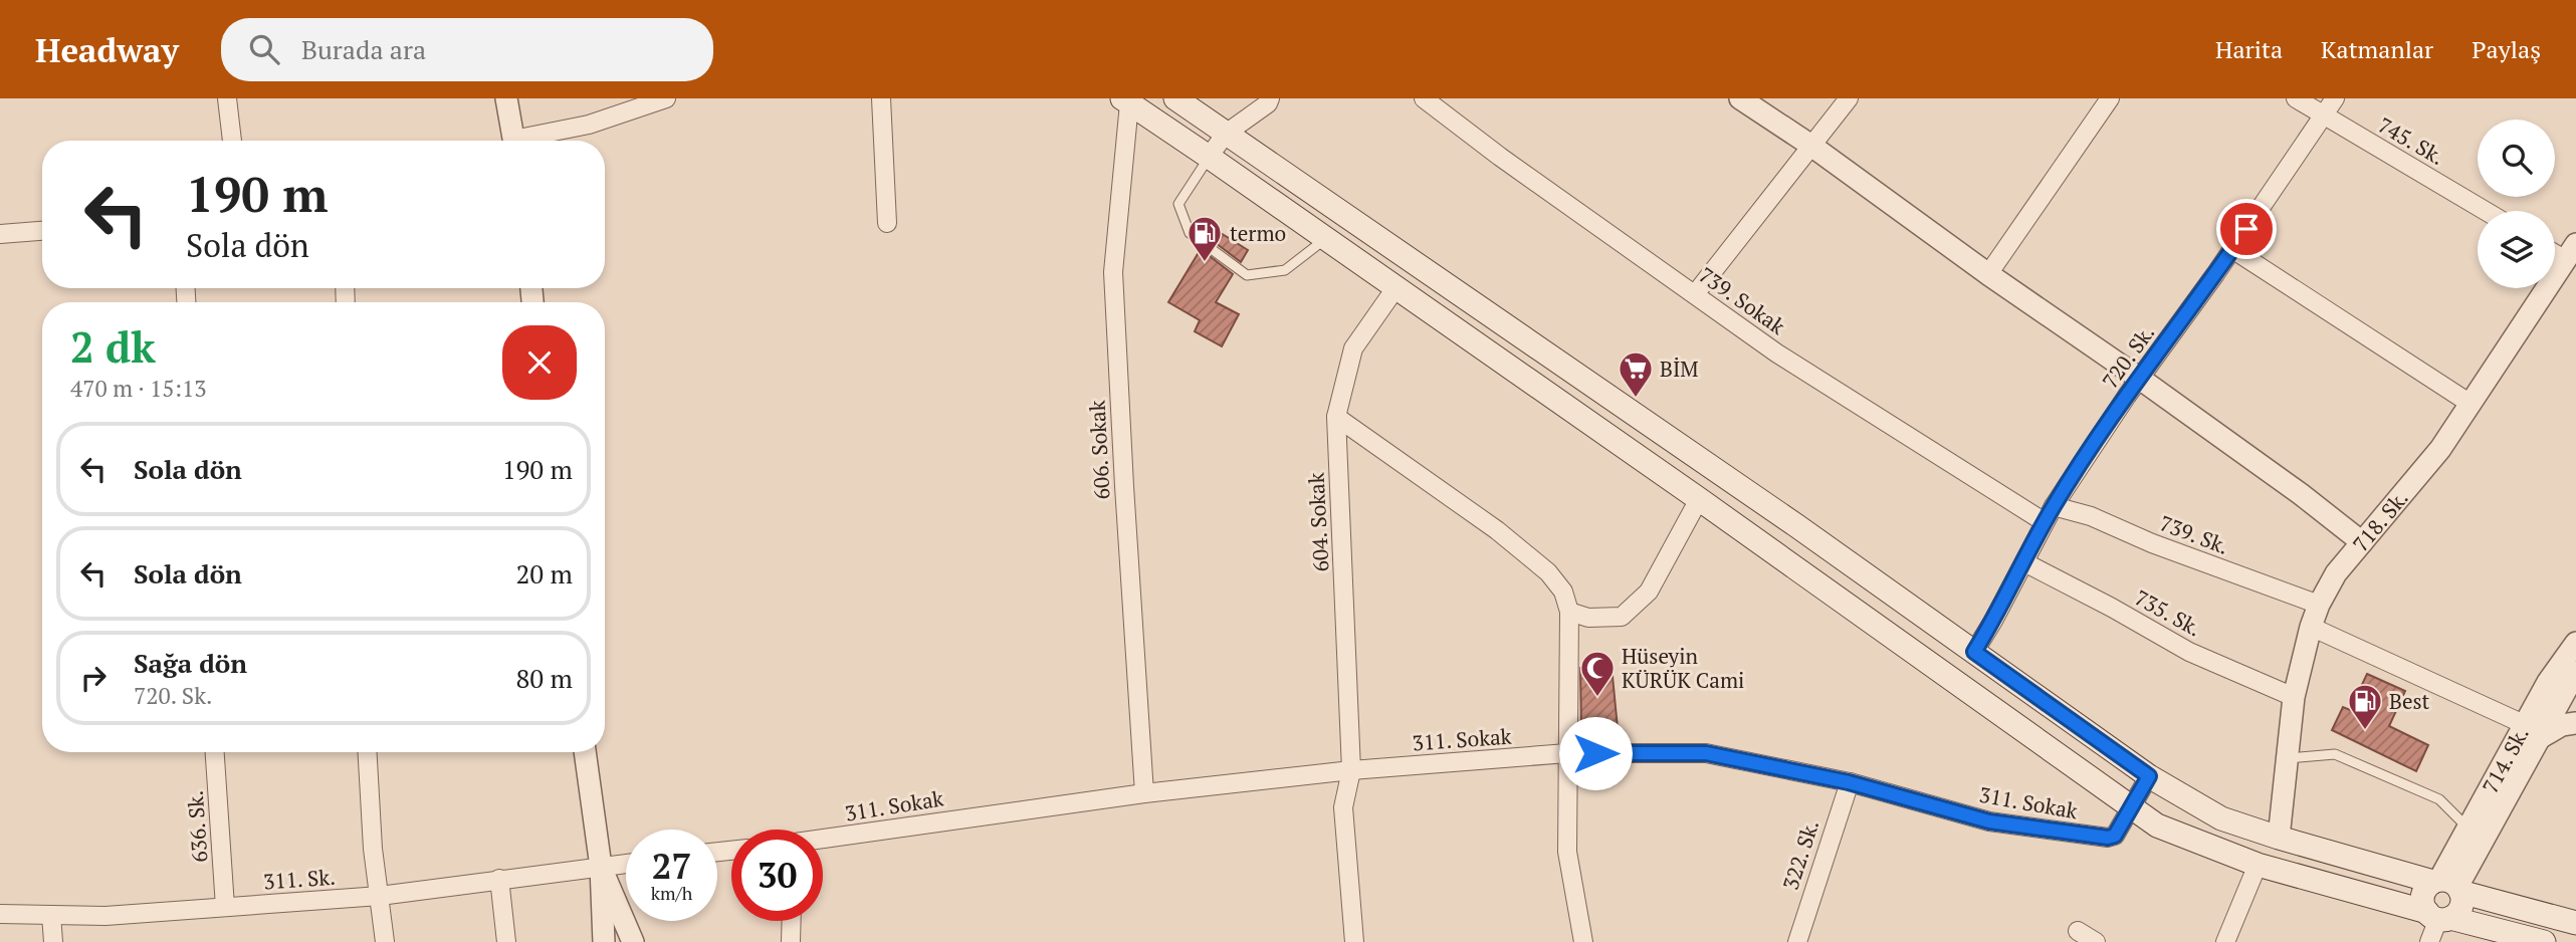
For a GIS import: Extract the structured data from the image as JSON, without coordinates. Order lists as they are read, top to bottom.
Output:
{
  "streets": {
    "street": [
      "745. Sk.",
      "739. Sokak",
      "720. Sk.",
      "606. Sokak",
      "718. Sk.",
      "604. Sokak",
      "739. Sk.",
      "735. Sk.",
      "311. Sokak",
      "714. Sk.",
      "636. Sk.",
      "322. Sk.",
      "311. Sk."
    ]
  },
  "crossings": [
    ["745. Sk.", "720. Sk."],
    ["739. Sokak", "720. Sk."],
    ["739. Sokak", "739. Sk."],
    ["720. Sk.", "739. Sk."],
    ["720. Sk.", "735. Sk."],
    ["606. Sokak", "311. Sokak"],
    ["718. Sk.", "739. Sk."],
    ["718. Sk.", "735. Sk."],
    ["604. Sokak", "311. Sokak"],
    ["311. Sokak", "322. Sk."],
    ["636. Sk.", "311. Sk."]
  ],
  "places": {
    "fuel station": ["termo", "Best"],
    "supermarket": ["BİM"],
    "mosque": ["Hüseyin KÜRÜK Cami"]
  },
  "page": {
    "header": "Headway",
    "search": "Burada ara",
    "nav": ["Harita", "Katmanlar", "Paylaş"],
    "turn": ["190 m", "Sola dön"],
    "heading": ["2 dk", "470 m · 15:13"],
    "list": [
      {
        "name": "Sola dön",
        "value": "190 m"
      },
      {
        "name": "Sola dön",
        "value": "20 m"
      },
      {
        "name": "Sağa dön",
        "note": "720. Sk.",
        "value": "80 m"
      }
    ],
    "speed": "27 km/h",
    "limit": "30"
  }
}
